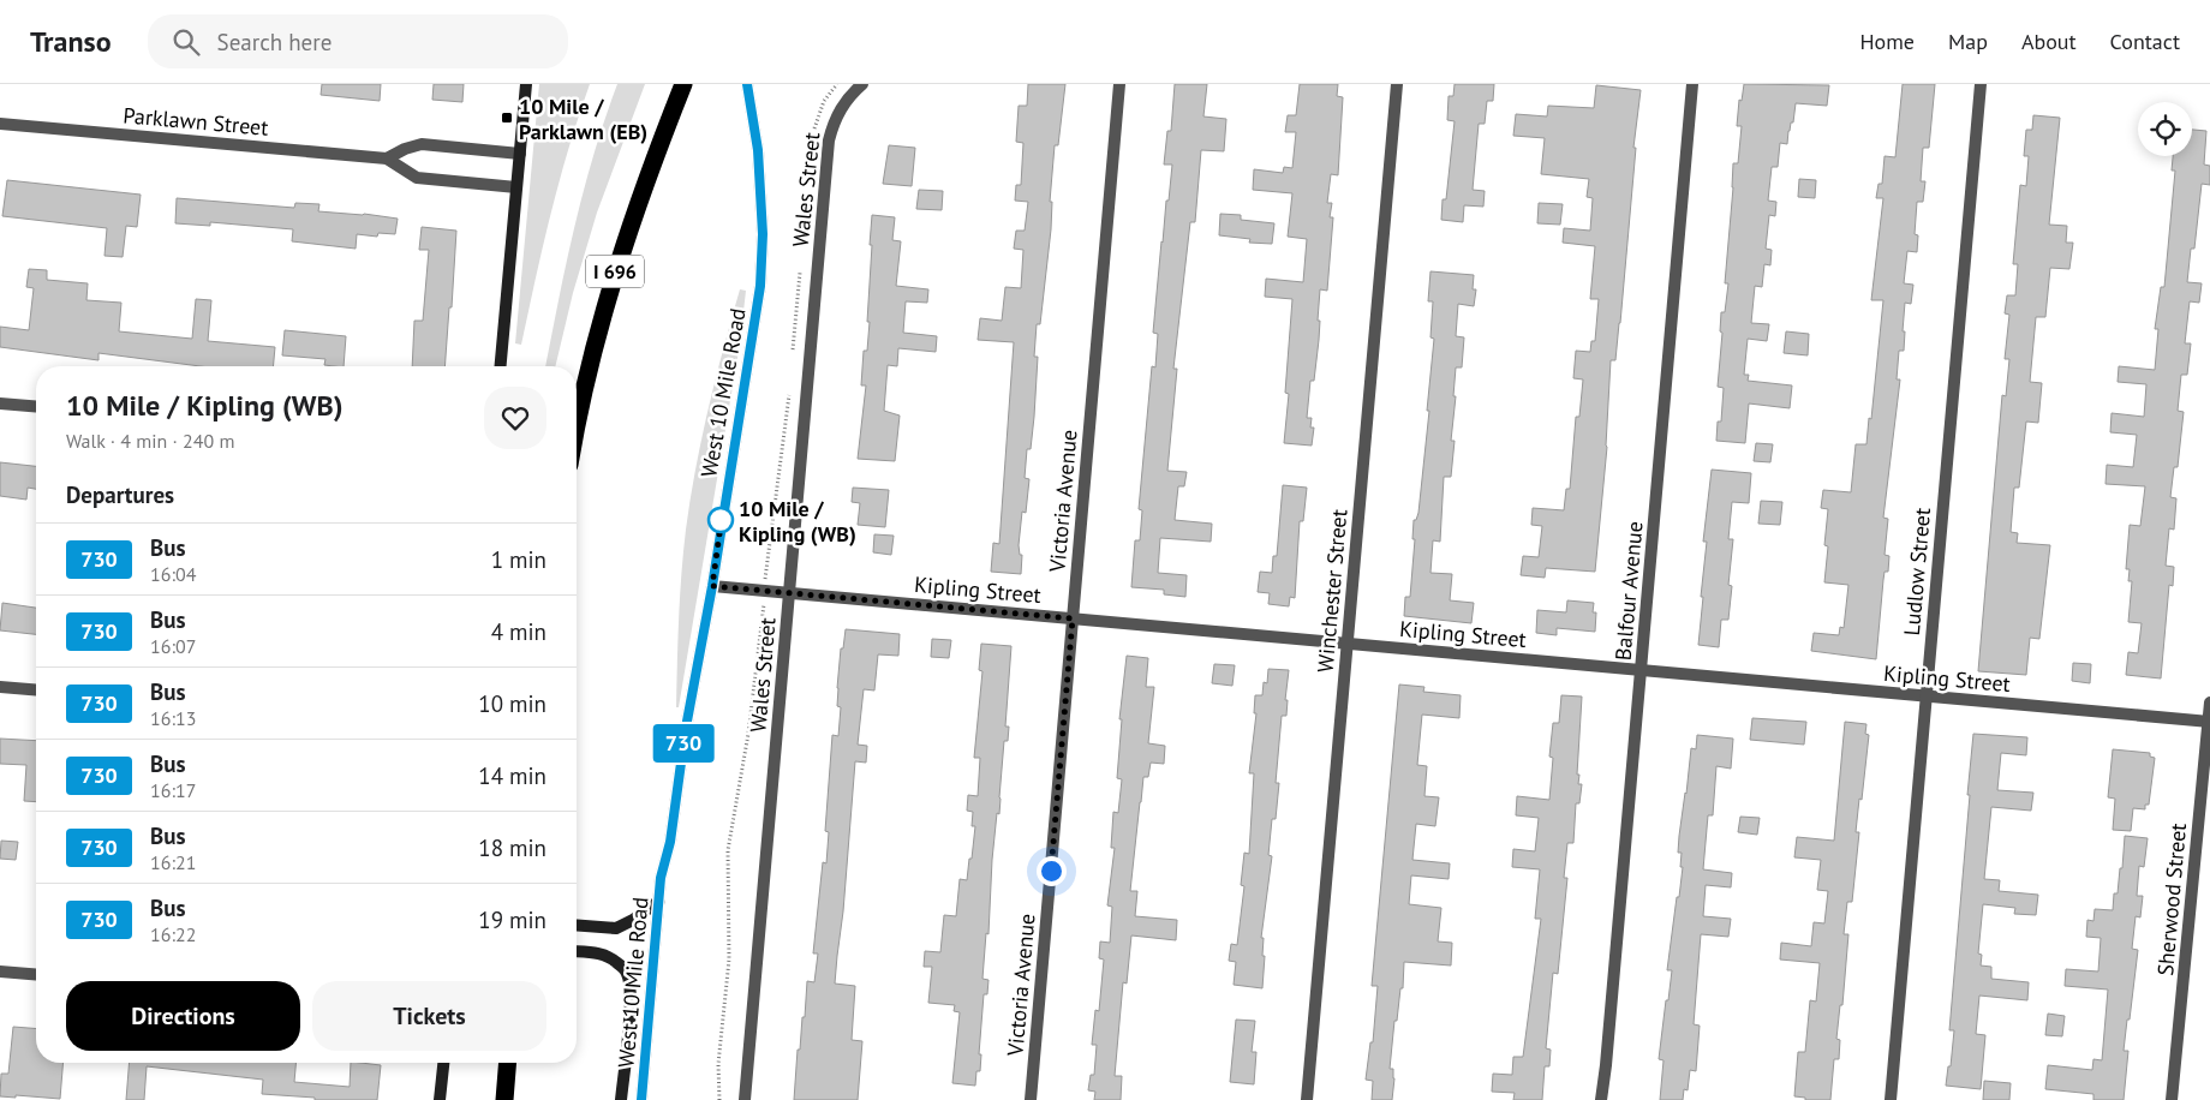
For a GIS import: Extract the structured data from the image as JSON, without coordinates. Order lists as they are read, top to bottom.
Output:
{
  "streets": {
    "highway": ["I 696"],
    "main road": ["West 10 Mile Road"],
    "street": [
      "Parklawn Street",
      "Wales Street",
      "Victoria Avenue",
      "Ludlow Street",
      "Kipling Street",
      "Winchester Street",
      "Balfour Avenue",
      "Sherwood Street"
    ]
  },
  "crossings": [
    ["Wales Street", "Kipling Street"],
    ["West 10 Mile Road", "Kipling Street"],
    ["Victoria Avenue", "Kipling Street"],
    ["Ludlow Street", "Kipling Street"],
    ["Kipling Street", "Winchester Street"],
    ["Kipling Street", "Balfour Avenue"],
    ["Kipling Street", "Sherwood Street"]
  ],
  "places": {
    "transit": ["10 Mile / Parklawn (EB)"],
    "other": ["10 Mile / Kipling (WB)"]
  },
  "lines": ["bus line 730"],
  "page": {
    "header": "Transo",
    "search": "Search here",
    "nav": [
      "Home",
      "Map",
      "About",
      "Contact"
    ],
    "on_map": "730",
    "heading": [
      ["10 Mile / Kipling (WB)", "Walk · 4 min · 240 m"],
      "Departures"
    ],
    "list": [
      {
        "mark": "730",
        "name": "Bus",
        "note": "16:04",
        "value": "1 min"
      },
      {
        "mark": "730",
        "name": "Bus",
        "note": "16:07",
        "value": "4 min"
      },
      {
        "mark": "730",
        "name": "Bus",
        "note": "16:13",
        "value": "10 min"
      },
      {
        "mark": "730",
        "name": "Bus",
        "note": "16:17",
        "value": "14 min"
      },
      {
        "mark": "730",
        "name": "Bus",
        "note": "16:21",
        "value": "18 min"
      },
      {
        "mark": "730",
        "name": "Bus",
        "note": "16:22",
        "value": "19 min"
      }
    ],
    "buttons": ["Directions", "Tickets"]
  }
}
